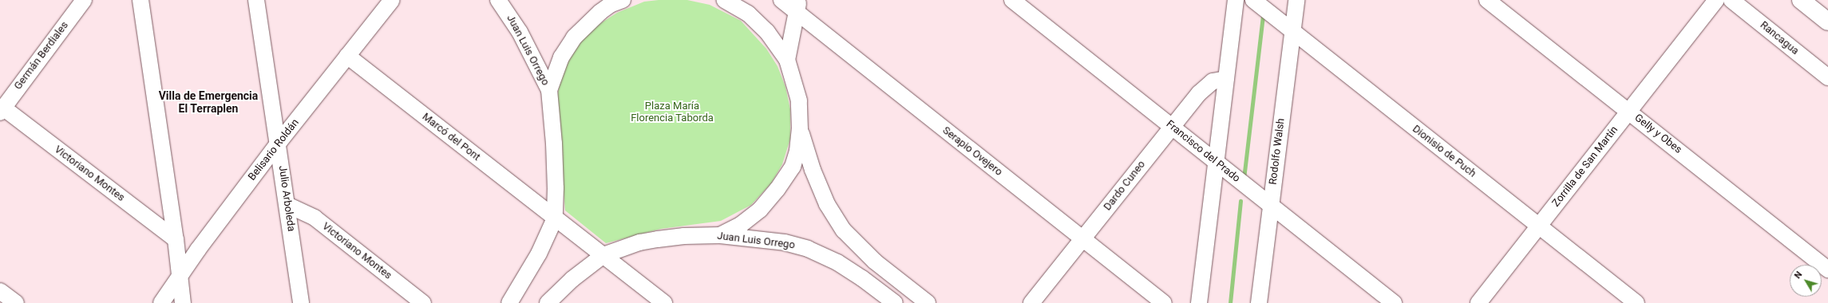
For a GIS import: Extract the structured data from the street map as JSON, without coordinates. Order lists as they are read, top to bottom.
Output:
{
  "streets": {
    "street": [
      "Rancagua",
      "Juan Luis Orrego",
      "Germán Berdiales",
      "Gelly y Obes",
      "Marcó del Pont",
      "Belisario Roldán",
      "Serapio Ovejero",
      "Francisco del Prado",
      "Rodolfo Walsh",
      "Dionisio de Puch",
      "Zorrilla de San Martín",
      "Victoriano Montes",
      "Dardo Cuneo",
      "Julio Arboleda"
    ]
  },
  "crossings": [
    ["Juan Luis Orrego", "Marcó del Pont"],
    ["Germán Berdiales", "Victoriano Montes"],
    ["Gelly y Obes", "Zorrilla de San Martín"],
    ["Marcó del Pont", "Belisario Roldán"],
    ["Belisario Roldán", "Julio Arboleda"],
    ["Serapio Ovejero", "Dardo Cuneo"],
    ["Francisco del Prado", "Rodolfo Walsh"],
    ["Francisco del Prado", "Dardo Cuneo"],
    ["Rodolfo Walsh", "Dionisio de Puch"],
    ["Dionisio de Puch", "Zorrilla de San Martín"],
    ["Victoriano Montes", "Julio Arboleda"]
  ],
  "districts": ["Villa de Emergencia El Terraplen"],
  "parks": ["Plaza María Florencia Taborda"],
  "north": "top left"
}
